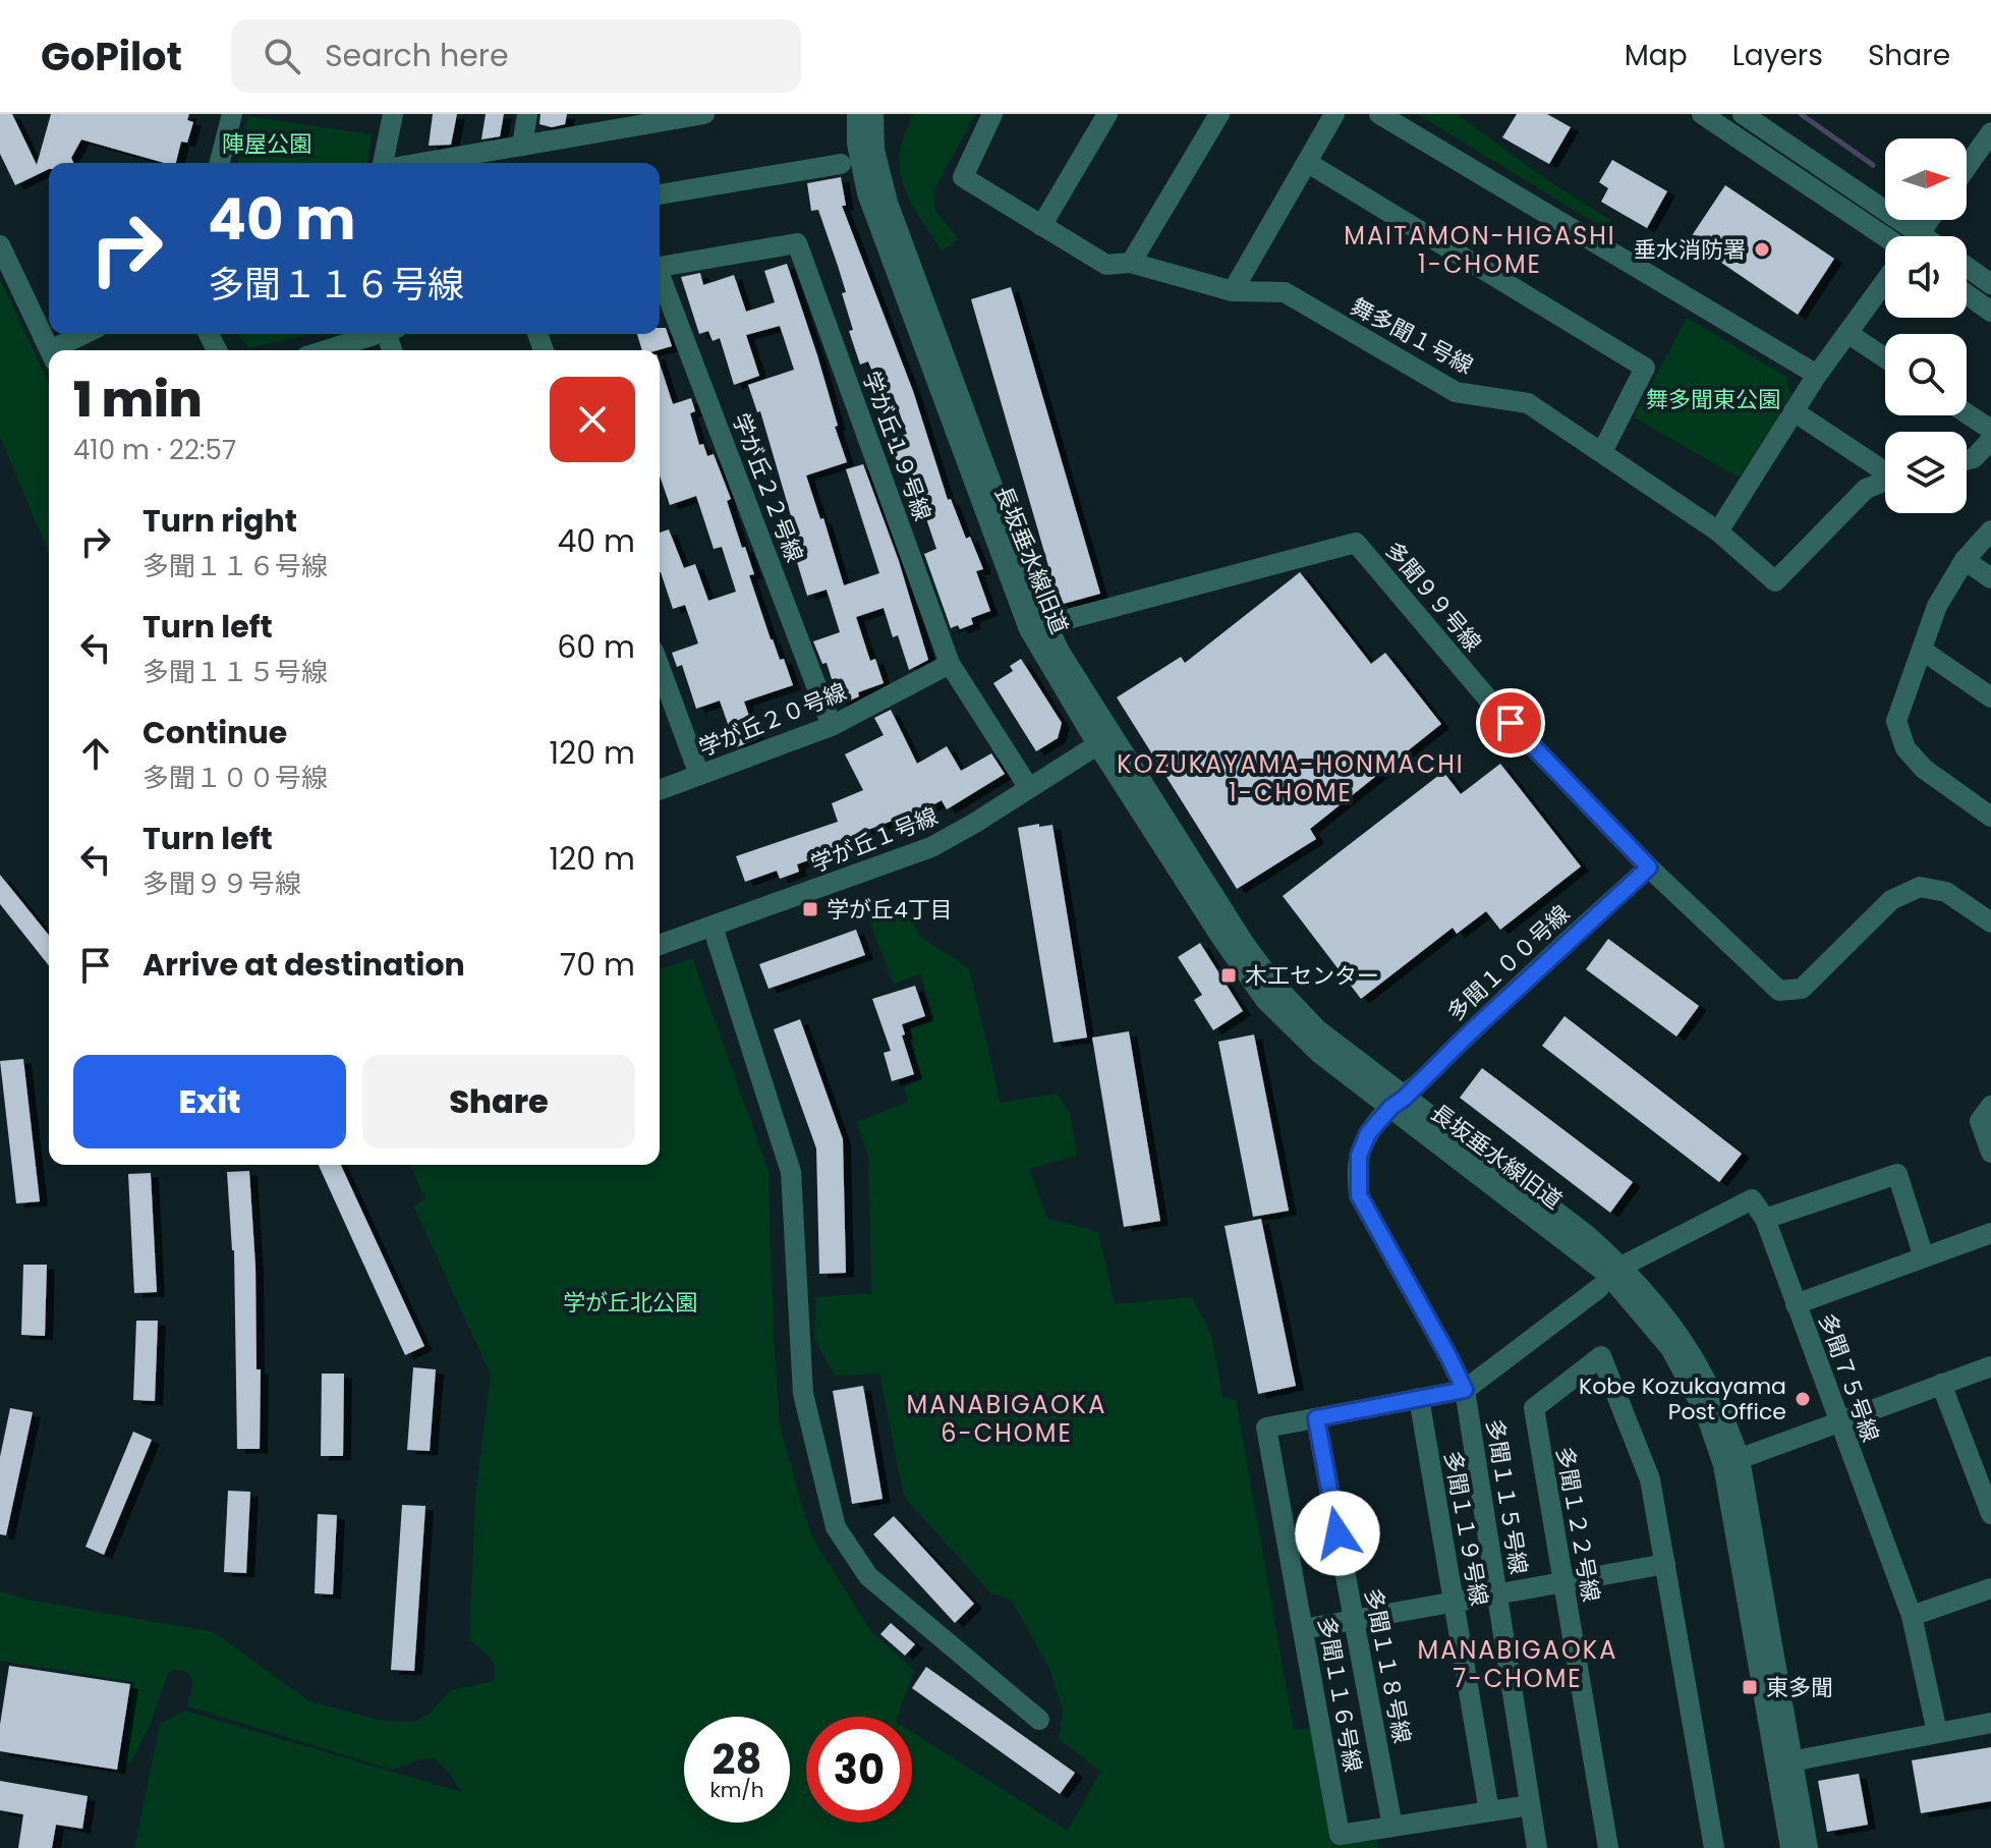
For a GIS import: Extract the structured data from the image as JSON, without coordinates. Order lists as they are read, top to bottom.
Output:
{
  "streets": {
    "street": [
      "舞多聞１号線",
      "学が丘１９号線",
      "学が丘２２号線",
      "長坂垂水線旧道",
      "多聞９９号線",
      "学が丘２０号線",
      "学が丘１号線",
      "多聞１００号線",
      "多聞７５号線",
      "多聞１１５号線",
      "多聞１２２号線",
      "多聞１１９号線",
      "多聞１１８号線",
      "多聞１１６号線"
    ]
  },
  "crossings": [
    ["学が丘１９号線", "学が丘２０号線"],
    ["学が丘１９号線", "学が丘１号線"],
    ["学が丘２２号線", "学が丘２０号線"],
    ["長坂垂水線旧道", "多聞９９号線"],
    ["長坂垂水線旧道", "学が丘１号線"],
    ["長坂垂水線旧道", "多聞１００号線"],
    ["長坂垂水線旧道", "多聞１１５号線"],
    ["多聞９９号線", "多聞１００号線"],
    ["多聞１００号線", "多聞１１５号線"],
    ["多聞１１５号線", "多聞１１６号線"],
    ["多聞１１９号線", "多聞１１６号線"],
    ["多聞１１８号線", "多聞１１６号線"]
  ],
  "districts": [
    "MAITAMON-HIGASHI 1-CHOME",
    "KOZUKAYAMA-HONMACHI 1-CHOME",
    "MANABIGAOKA 6-CHOME",
    "MANABIGAOKA 7-CHOME"
  ],
  "parks": ["陣屋公園", "舞多聞東公園", "学が丘北公園"],
  "places": {
    "other": ["垂水消防署", "Kobe Kozukayama Post Office"],
    "transit": ["学が丘4丁目", "木工センター", "東多聞"]
  },
  "north": "right",
  "page": {
    "header": "GoPilot",
    "search": "Search here",
    "nav": ["Map", "Layers", "Share"],
    "turn": ["40 m", "多聞１１６号線"],
    "heading": ["1 min", "410 m · 22:57"],
    "list": [
      {
        "name": "Turn right",
        "note": "多聞１１６号線",
        "value": "40 m"
      },
      {
        "name": "Turn left",
        "note": "多聞１１５号線",
        "value": "60 m"
      },
      {
        "name": "Continue",
        "note": "多聞１００号線",
        "value": "120 m"
      },
      {
        "name": "Turn left",
        "note": "多聞９９号線",
        "value": "120 m"
      },
      {
        "name": "Arrive at destination",
        "value": "70 m"
      }
    ],
    "buttons": ["Exit", "Share"],
    "speed": "28 km/h",
    "limit": "30"
  }
}
